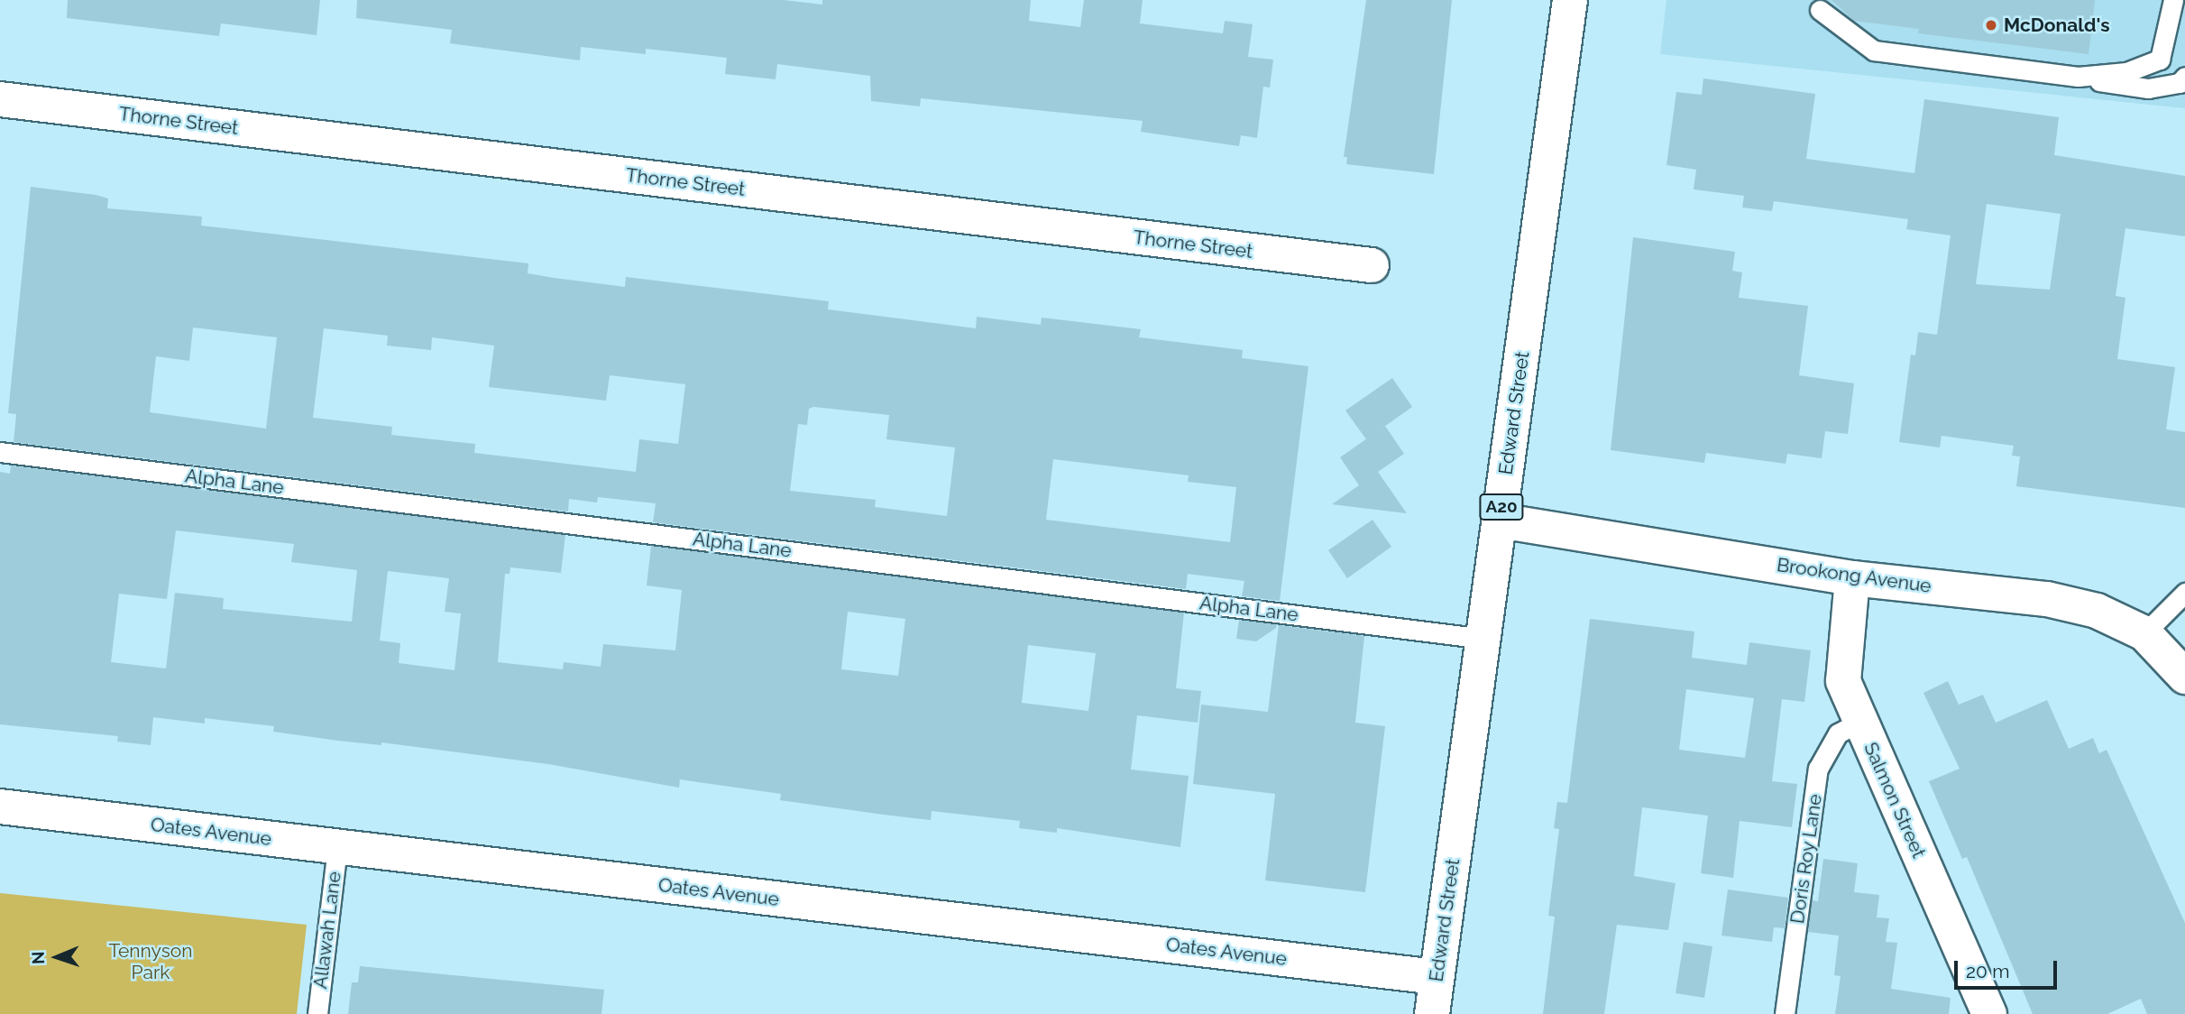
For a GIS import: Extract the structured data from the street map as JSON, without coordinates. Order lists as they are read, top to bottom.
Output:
{
  "streets": {
    "main road": [
      "Thorne Street",
      "Edward Street",
      "A20",
      "Brookong Avenue",
      "Salmon Street",
      "Oates Avenue"
    ],
    "lane": ["Alpha Lane", "Doris Roy Lane", "Allawah Lane"]
  },
  "crossings": [
    ["Edward Street", "Alpha Lane"],
    ["Edward Street", "Brookong Avenue"],
    ["Edward Street", "Oates Avenue"],
    ["Brookong Avenue", "Salmon Street"],
    ["Salmon Street", "Doris Roy Lane"],
    ["Oates Avenue", "Allawah Lane"]
  ],
  "parks": ["Tennyson Park"],
  "places": ["McDonald's"],
  "scale_bar": "20 m",
  "north": "left"
}
